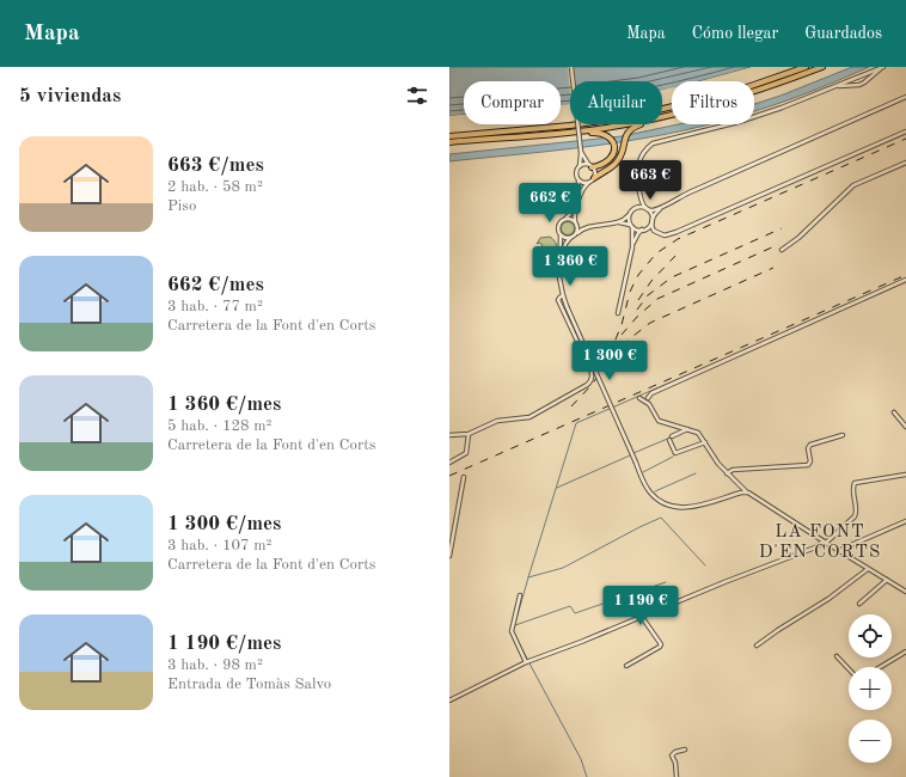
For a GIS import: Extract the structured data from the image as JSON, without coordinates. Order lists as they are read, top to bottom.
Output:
{
  "districts": ["LA FONT D'EN CORTS"],
  "page": {
    "header": "Mapa",
    "nav": ["Mapa", "Cómo llegar", "Guardados"],
    "heading": "5 viviendas",
    "chip": ["Comprar", "Alquilar", "Filtros"],
    "list": [
      {
        "name": "663 €/mes",
        "note": "2 hab. · 58 m² · Piso"
      },
      {
        "name": "662 €/mes",
        "note": "3 hab. · 77 m² · Carretera de la Font d'en Corts"
      },
      {
        "name": "1 360 €/mes",
        "note": "5 hab. · 128 m² · Carretera de la Font d'en Corts"
      },
      {
        "name": "1 300 €/mes",
        "note": "3 hab. · 107 m² · Carretera de la Font d'en Corts"
      },
      {
        "name": "1 190 €/mes",
        "note": "3 hab. · 98 m² · Entrada de Tomàs Salvo"
      }
    ],
    "price": [
      "663 €",
      "662 €",
      "1 360 €",
      "1 300 €",
      "1 190 €"
    ],
    "map_buttons": ["+", "−"]
  }
}
